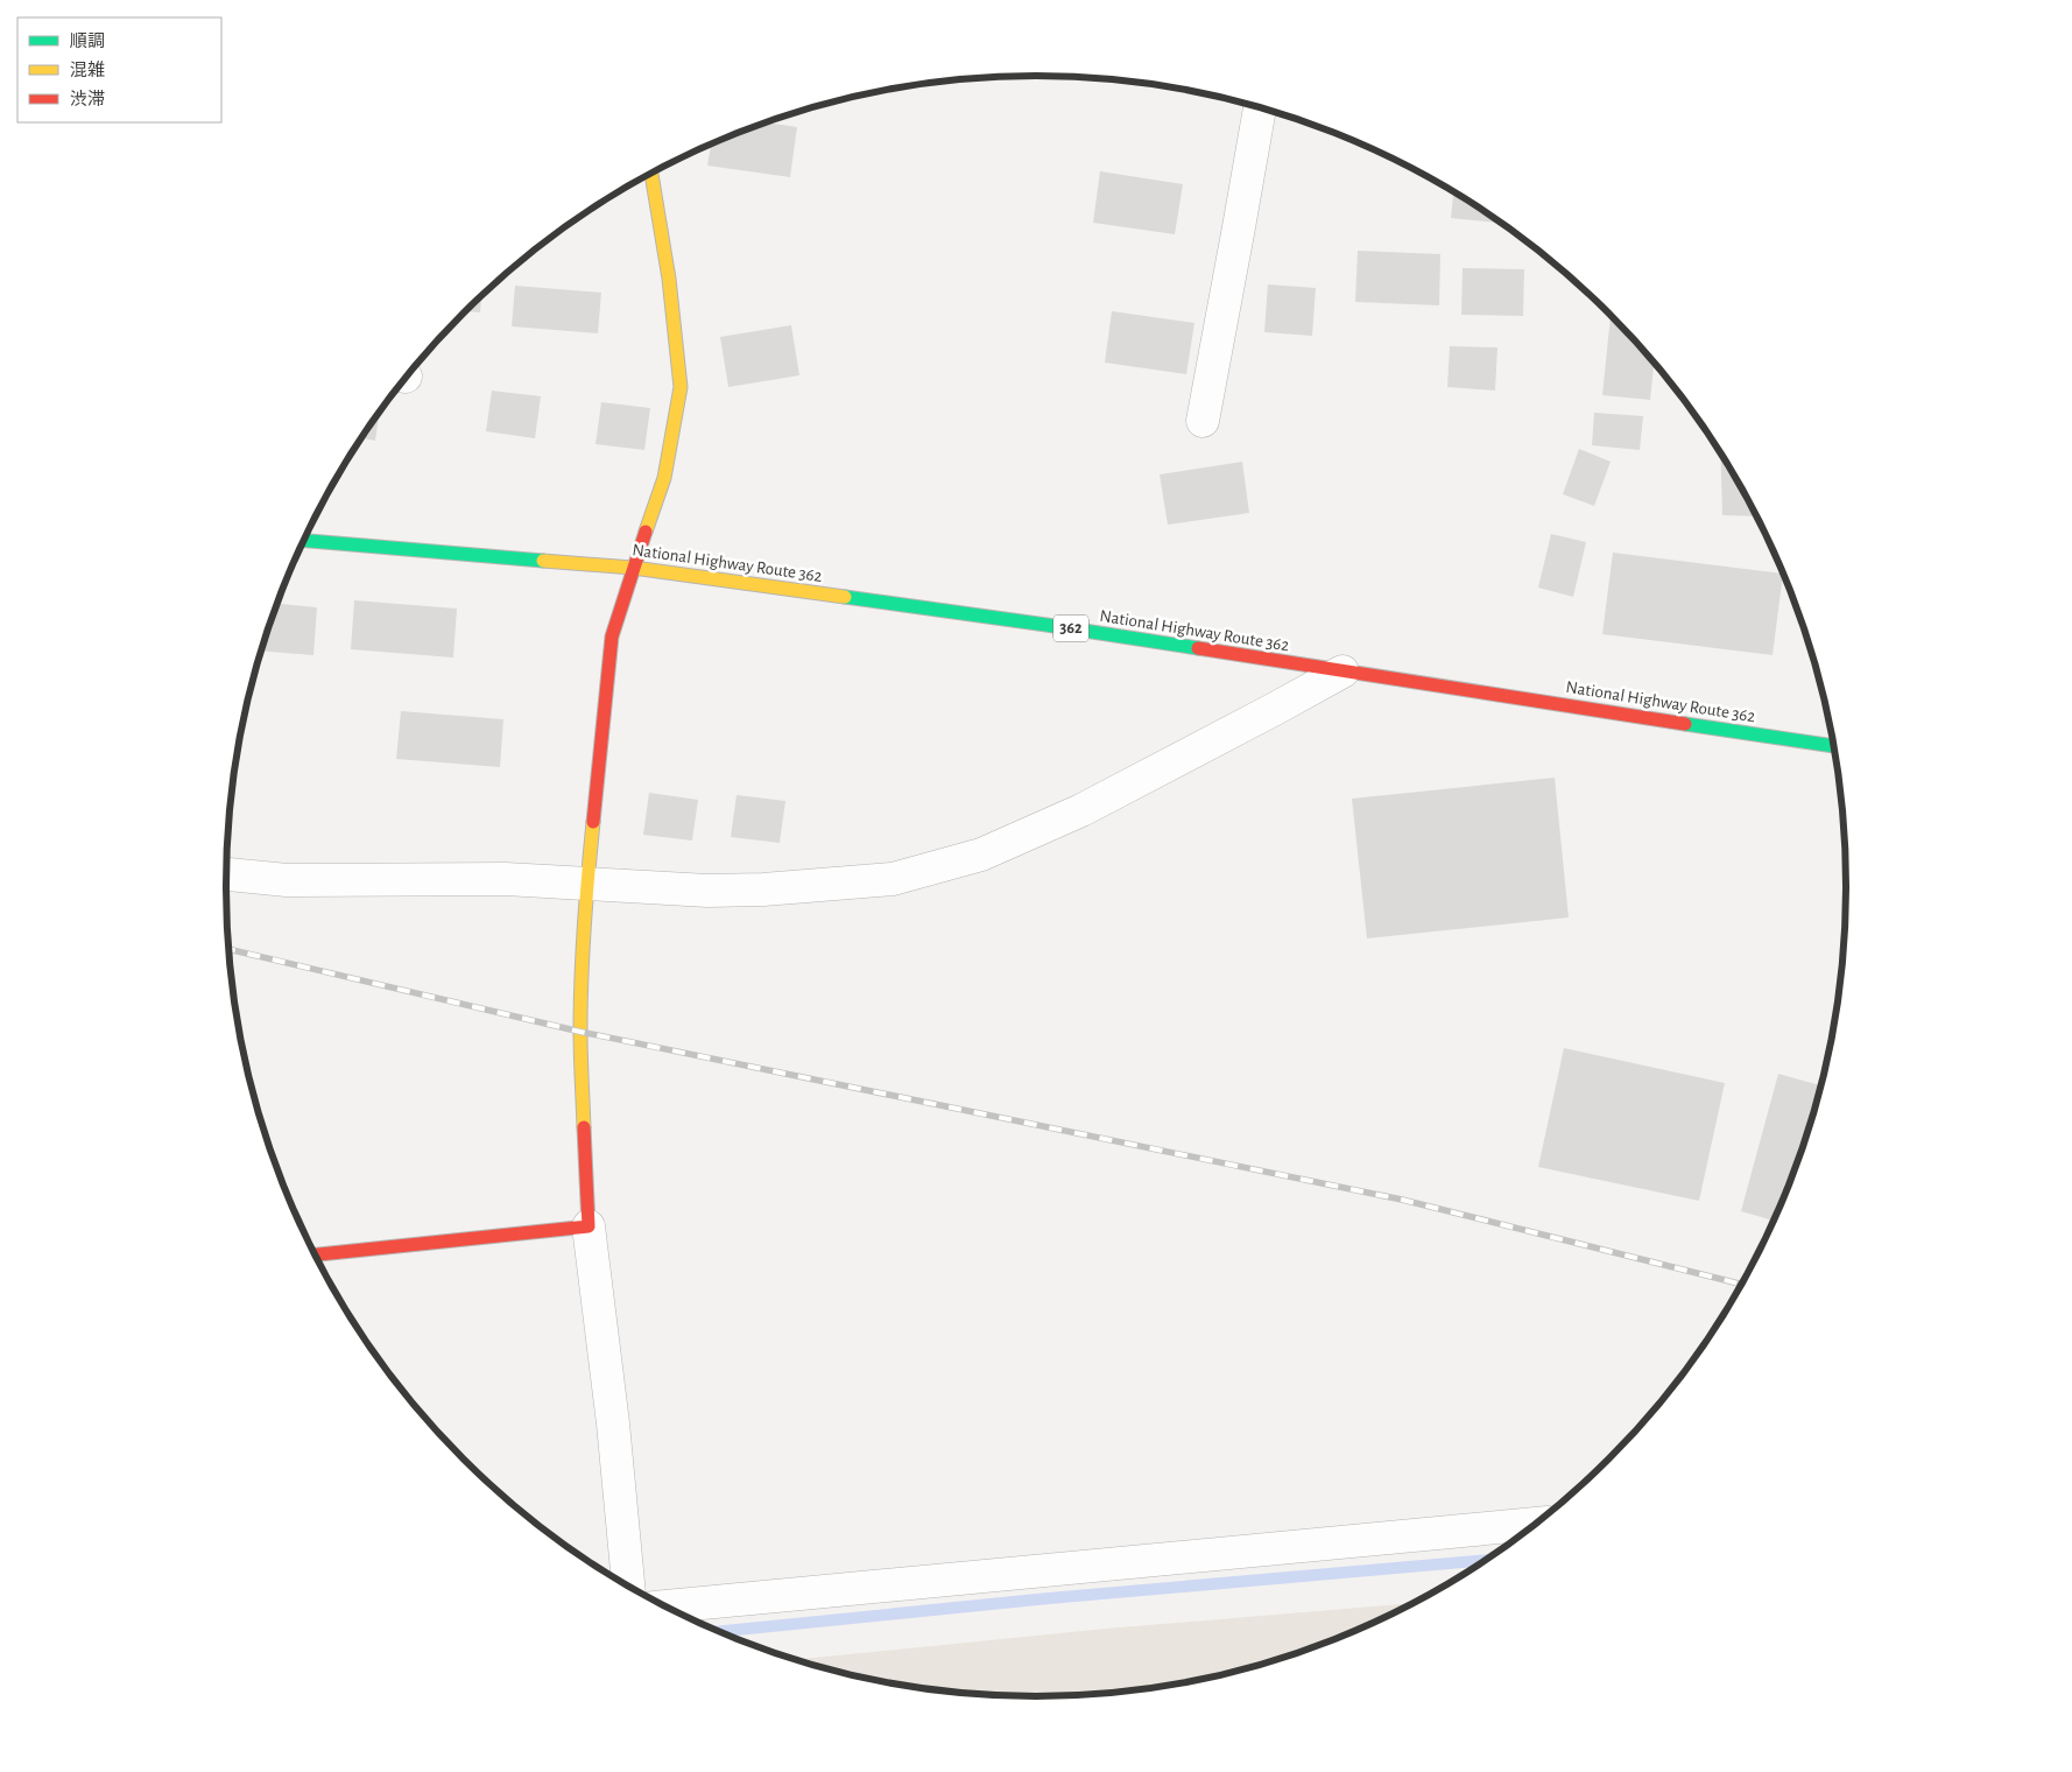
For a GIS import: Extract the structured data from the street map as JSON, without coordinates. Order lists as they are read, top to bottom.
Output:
{
  "streets": {
    "main road": ["National Highway Route 362", "362"]
  },
  "legend": ["順調", "混雑", "渋滞"]
}
